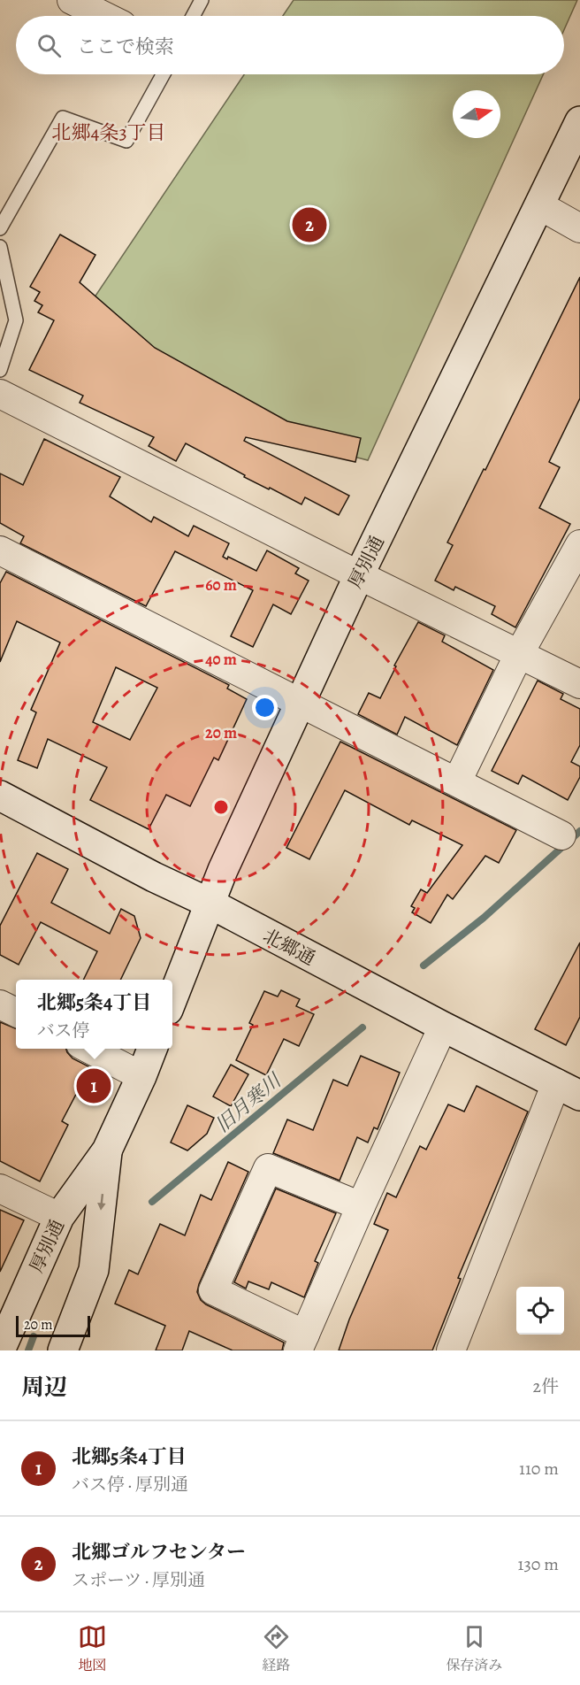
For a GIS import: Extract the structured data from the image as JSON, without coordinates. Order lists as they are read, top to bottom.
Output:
{
  "streets": {
    "street": ["厚別通", "北郷通"]
  },
  "crossings": [
    ["厚別通", "北郷通"]
  ],
  "districts": ["北郷4条3丁目"],
  "water": ["旧月寒川"],
  "scale_bar": "20 m",
  "north": "right",
  "page": {
    "search": "ここで検索",
    "pins": ["2", "1"],
    "popup": ["北郷5条4丁目", "バス停"],
    "scale": "20 m",
    "heading": ["周辺", "2件"],
    "list": [
      {
        "mark": "1",
        "name": "北郷5条4丁目",
        "note": "バス停 · 厚別通",
        "value": "110 m"
      },
      {
        "mark": "2",
        "name": "北郷ゴルフセンター",
        "note": "スポーツ · 厚別通",
        "value": "130 m"
      }
    ],
    "nav": ["地図", "経路", "保存済み"]
  },
  "rings": ["60 m", "40 m", "20 m"]
}
